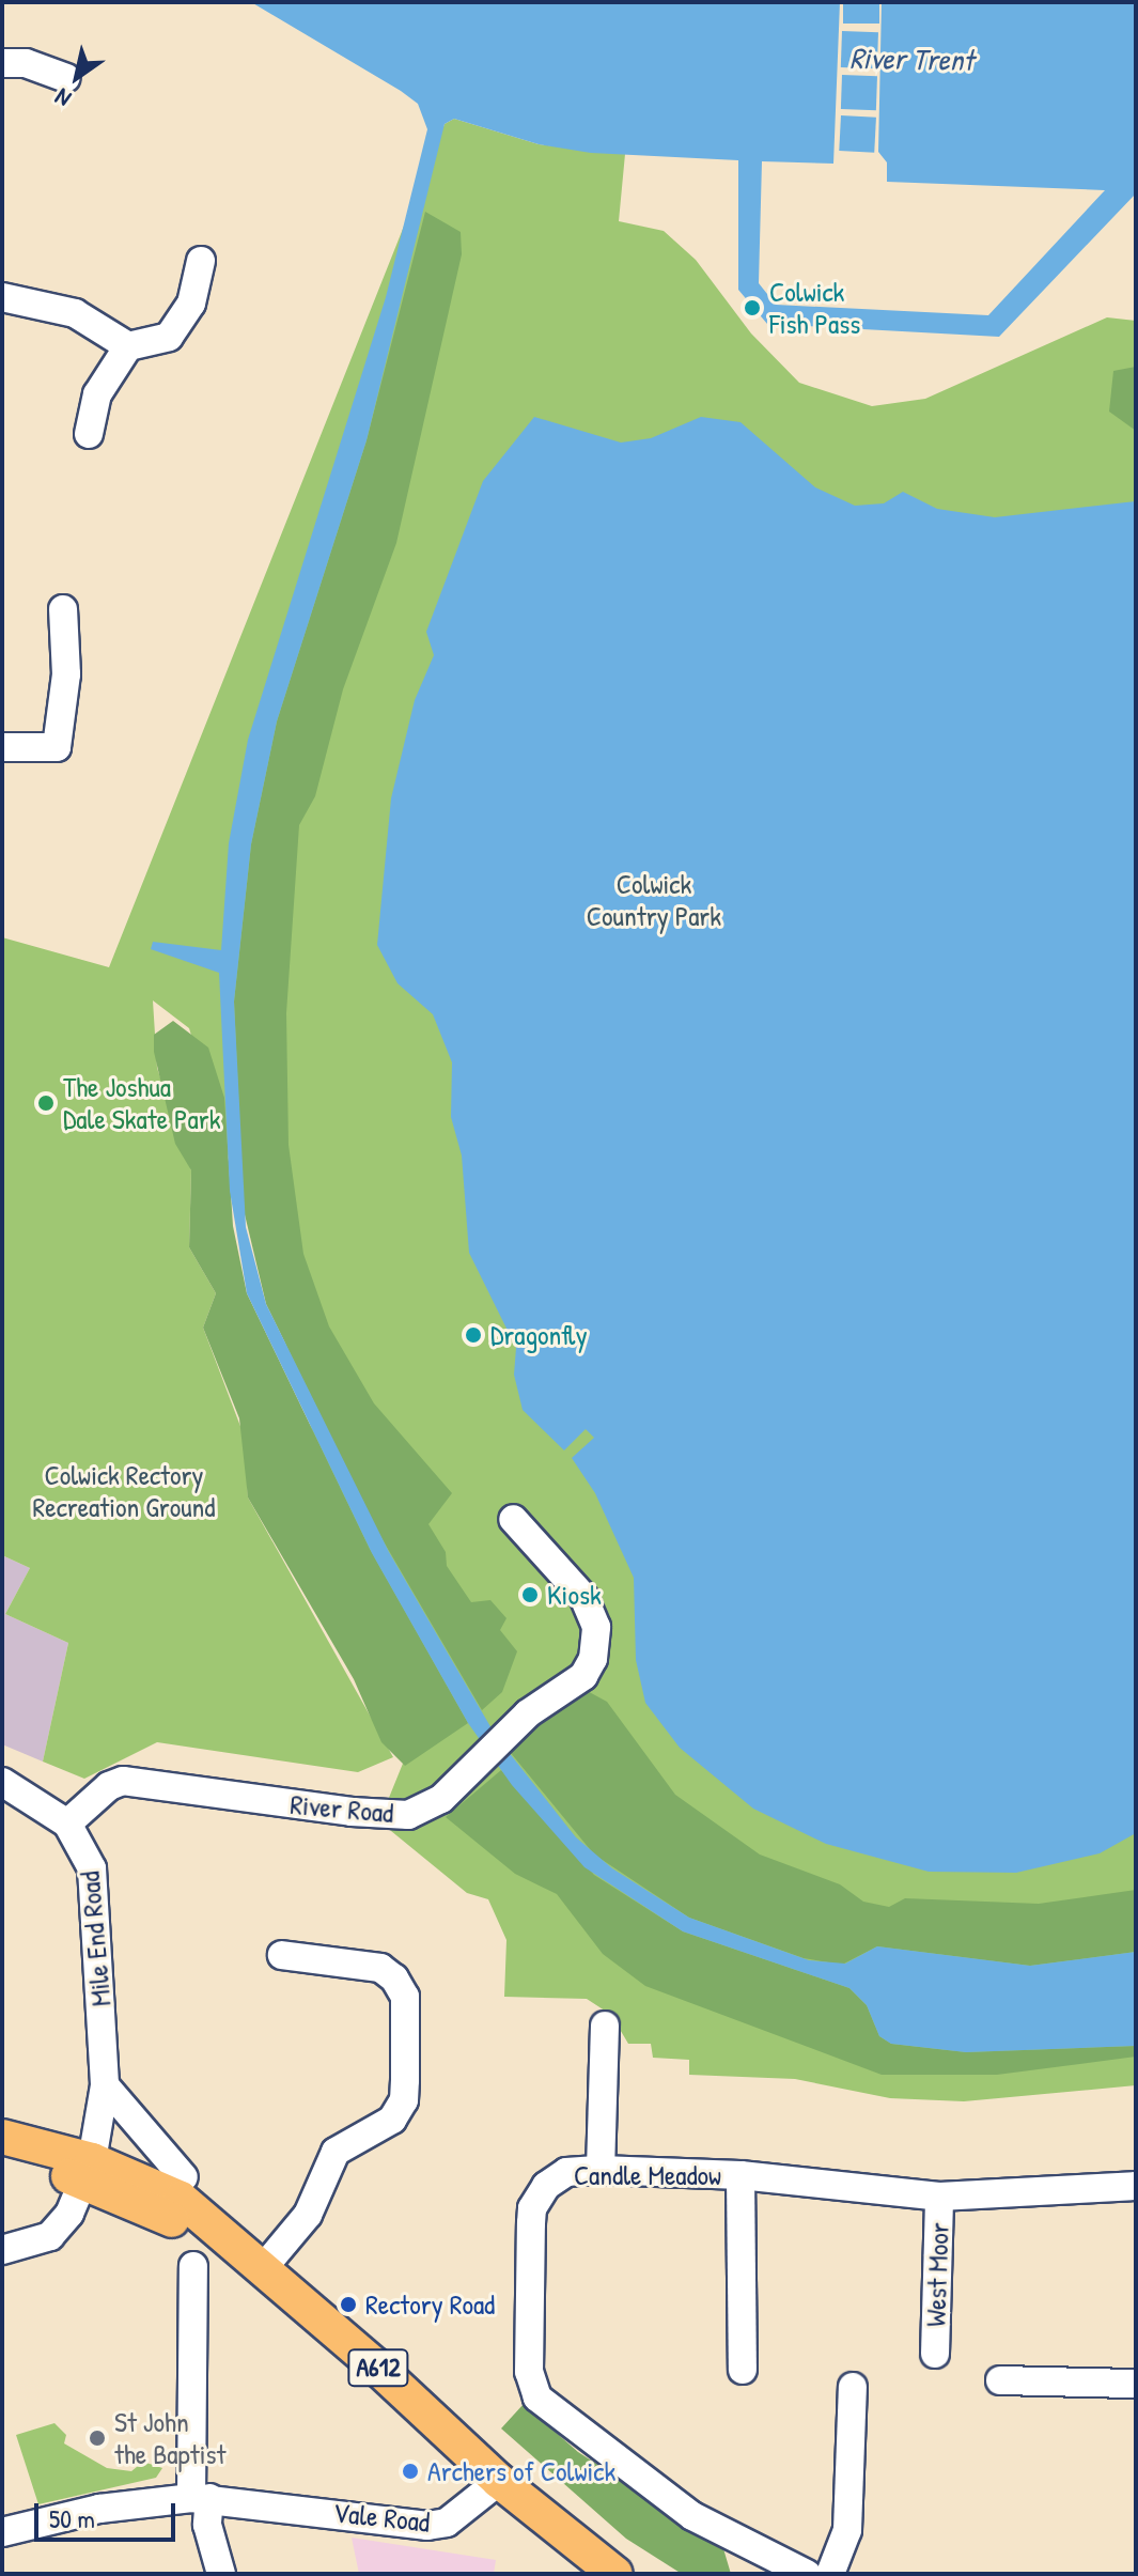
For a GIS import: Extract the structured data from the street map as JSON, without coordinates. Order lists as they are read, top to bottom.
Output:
{
  "streets": {
    "main road": ["A612"],
    "street": [
      "River Road",
      "Mile End Road",
      "Candle Meadow",
      "West Moor",
      "Vale Road"
    ]
  },
  "crossings": [
    ["River Road", "Mile End Road"],
    ["Mile End Road", "A612"],
    ["Candle Meadow", "West Moor"],
    ["A612", "Vale Road"]
  ],
  "water": ["River Trent"],
  "parks": ["Colwick Country Park", "Colwick Rectory Recreation Ground"],
  "places": [
    "Colwick Fish Pass",
    "The Joshua Dale Skate Park",
    "Dragonfly",
    "Kiosk",
    "Rectory Road",
    "St John the Baptist",
    "Archers of Colwick"
  ],
  "scale_bar": "50 m",
  "north": "bottom left"
}
